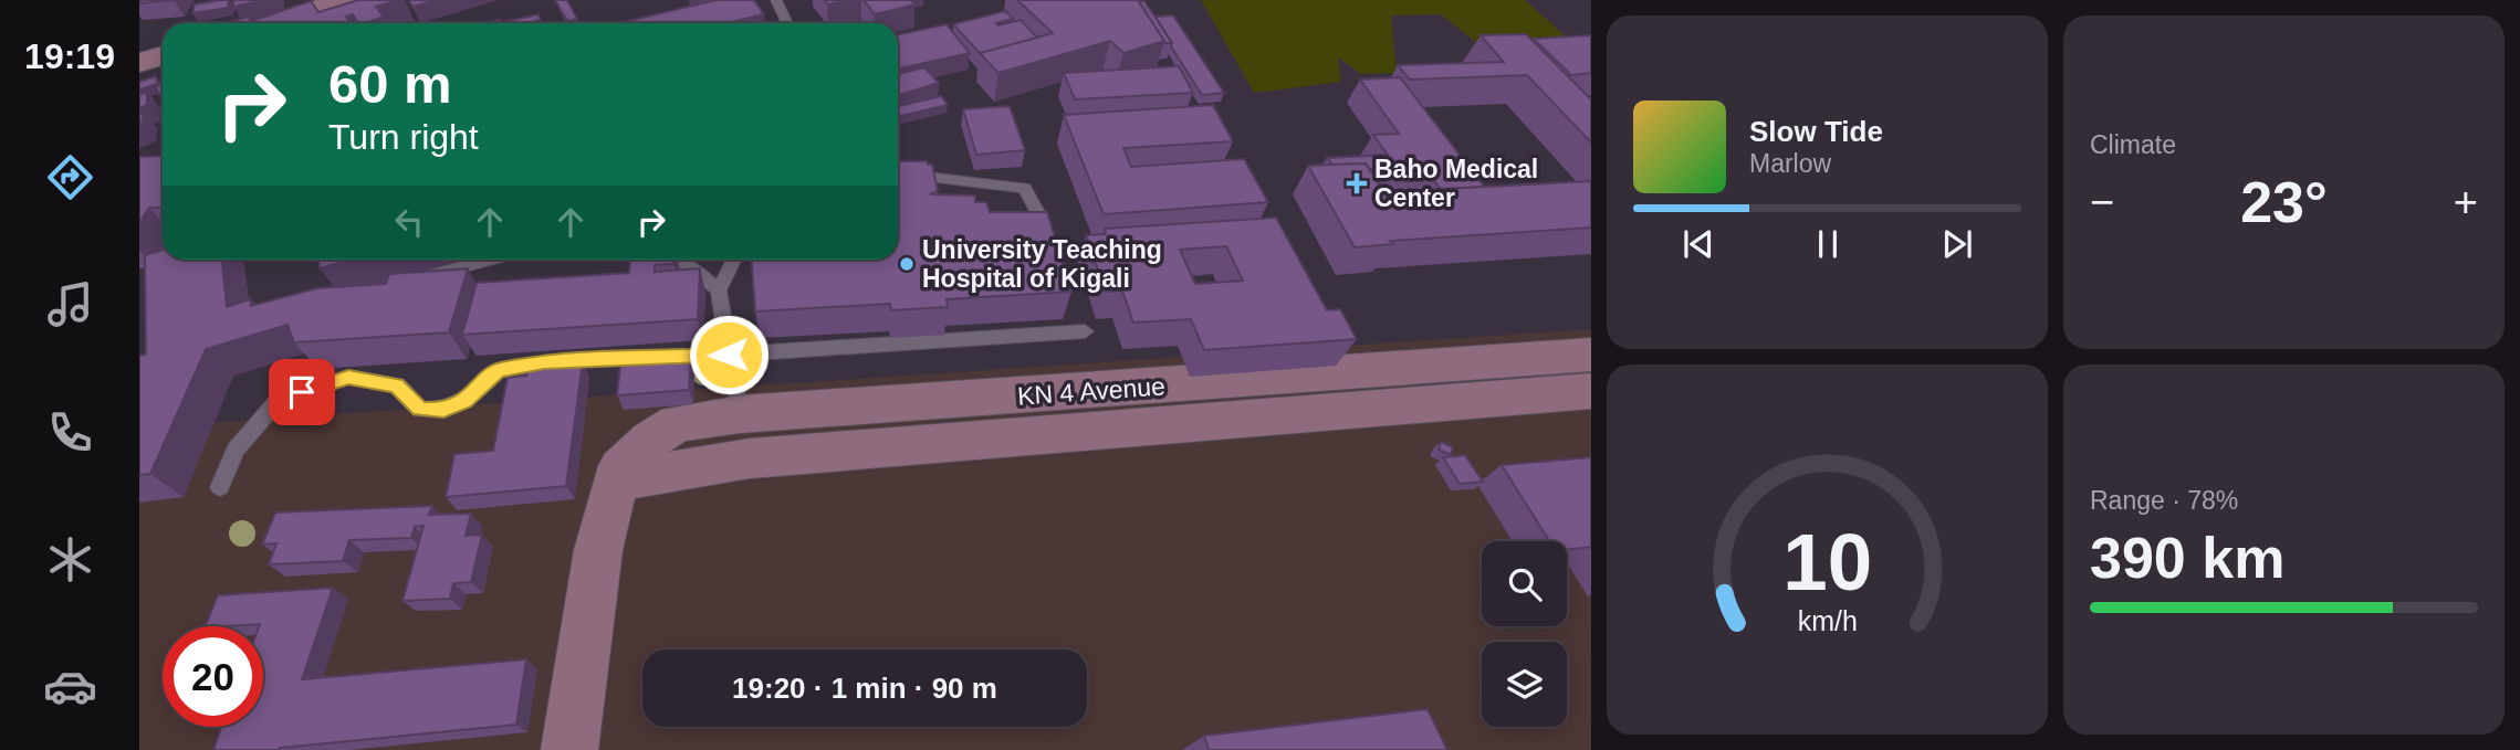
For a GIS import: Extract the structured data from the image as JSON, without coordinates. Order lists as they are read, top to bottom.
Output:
{
  "streets": {
    "street": ["KN 4 Avenue"]
  },
  "places": {
    "health": ["Baho Medical Center"],
    "other": ["University Teaching Hospital of Kigali"]
  },
  "page": {
    "tabs": "19:19",
    "tile": [
      "Climate",
      ["Range · 78%", "390 km"]
    ],
    "turn": ["60 m", "Turn right"],
    "song": ["Slow Tide", "Marlow"],
    "heat": ["−", "23°", "+"],
    "limit": "20",
    "trip": "19:20 · 1 min · 90 m",
    "gauge": ["10", "km/h"]
  }
}
